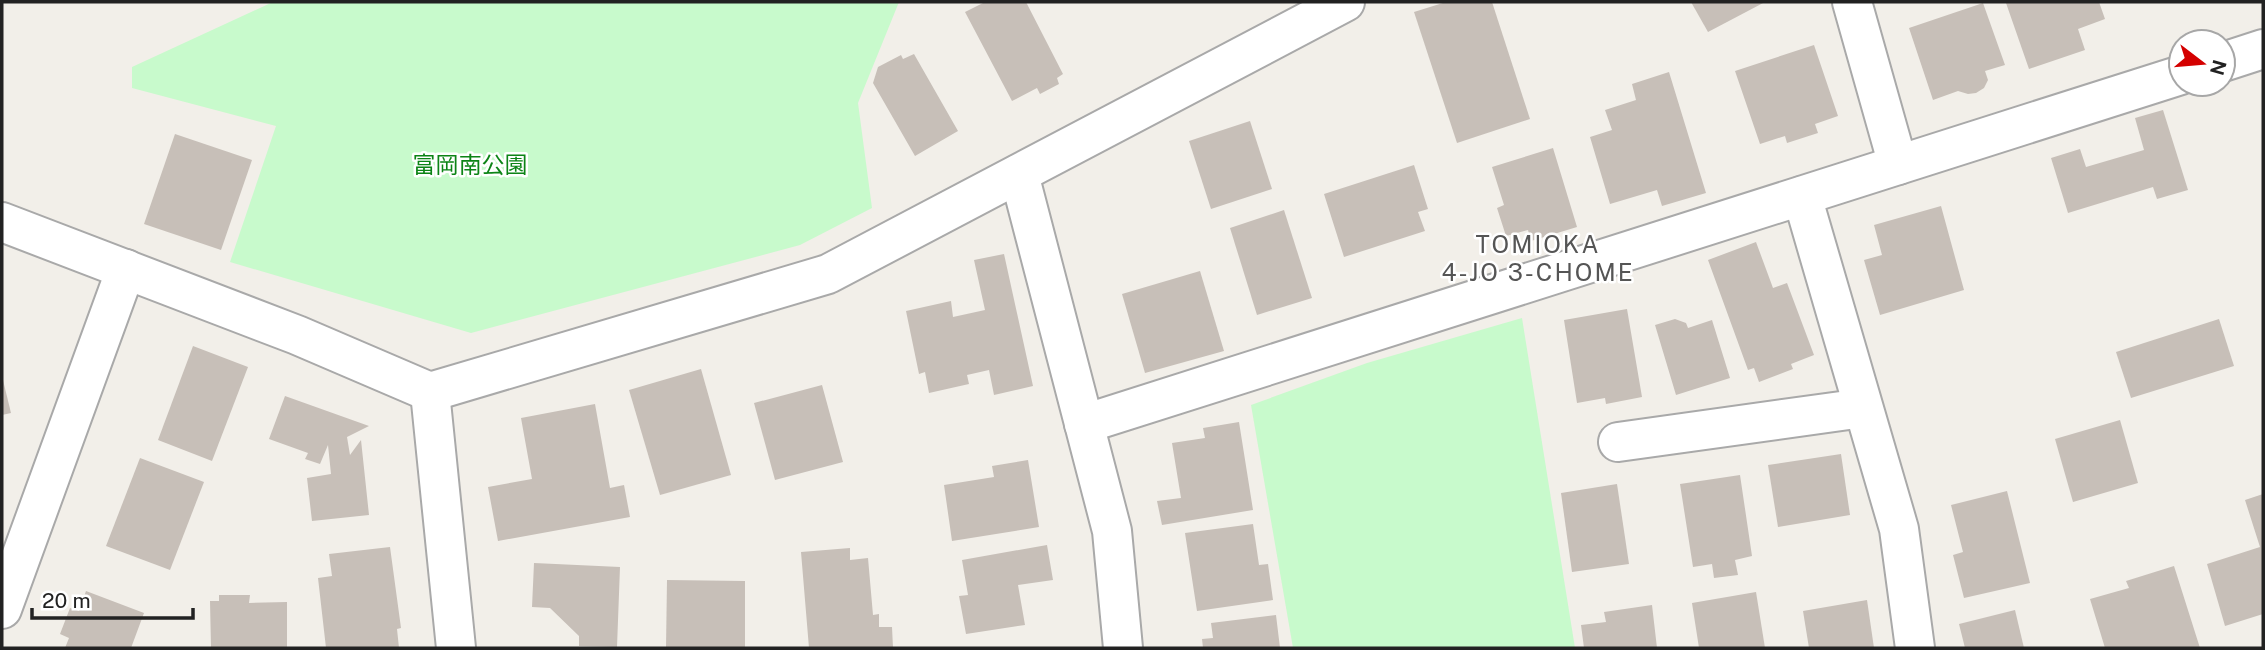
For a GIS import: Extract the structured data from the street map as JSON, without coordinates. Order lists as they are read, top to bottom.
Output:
{
  "districts": ["TOMIOKA 4-JO 3-CHOME"],
  "parks": ["富岡南公園"],
  "scale_bar": "20 m",
  "north": "right"
}
